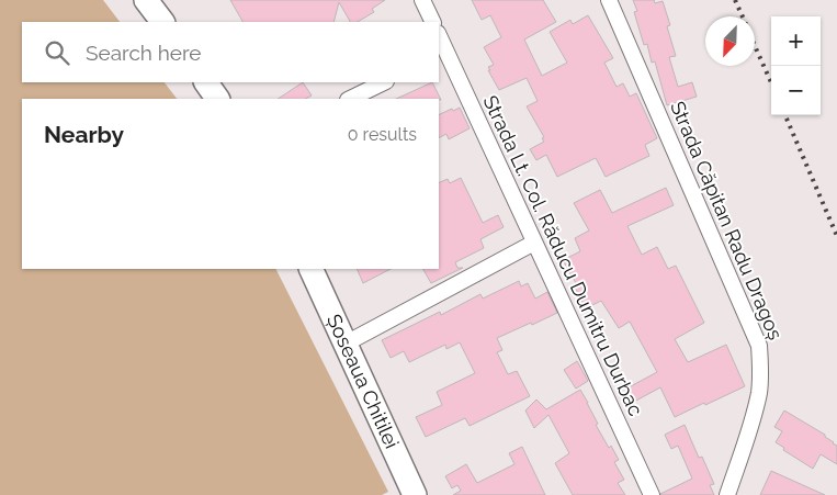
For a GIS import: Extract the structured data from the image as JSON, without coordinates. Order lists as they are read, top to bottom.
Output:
{
  "streets": {
    "main road": ["Șoseaua Chitilei"],
    "street": ["Strada Căpitan Radu Dragoș", "Strada Lt. Col. Răducu Dumitru Durbac"]
  },
  "north": "bottom left",
  "page": {
    "map_buttons": ["+", "−"],
    "search": "Search here",
    "heading": ["Nearby", "0 results"]
  }
}
